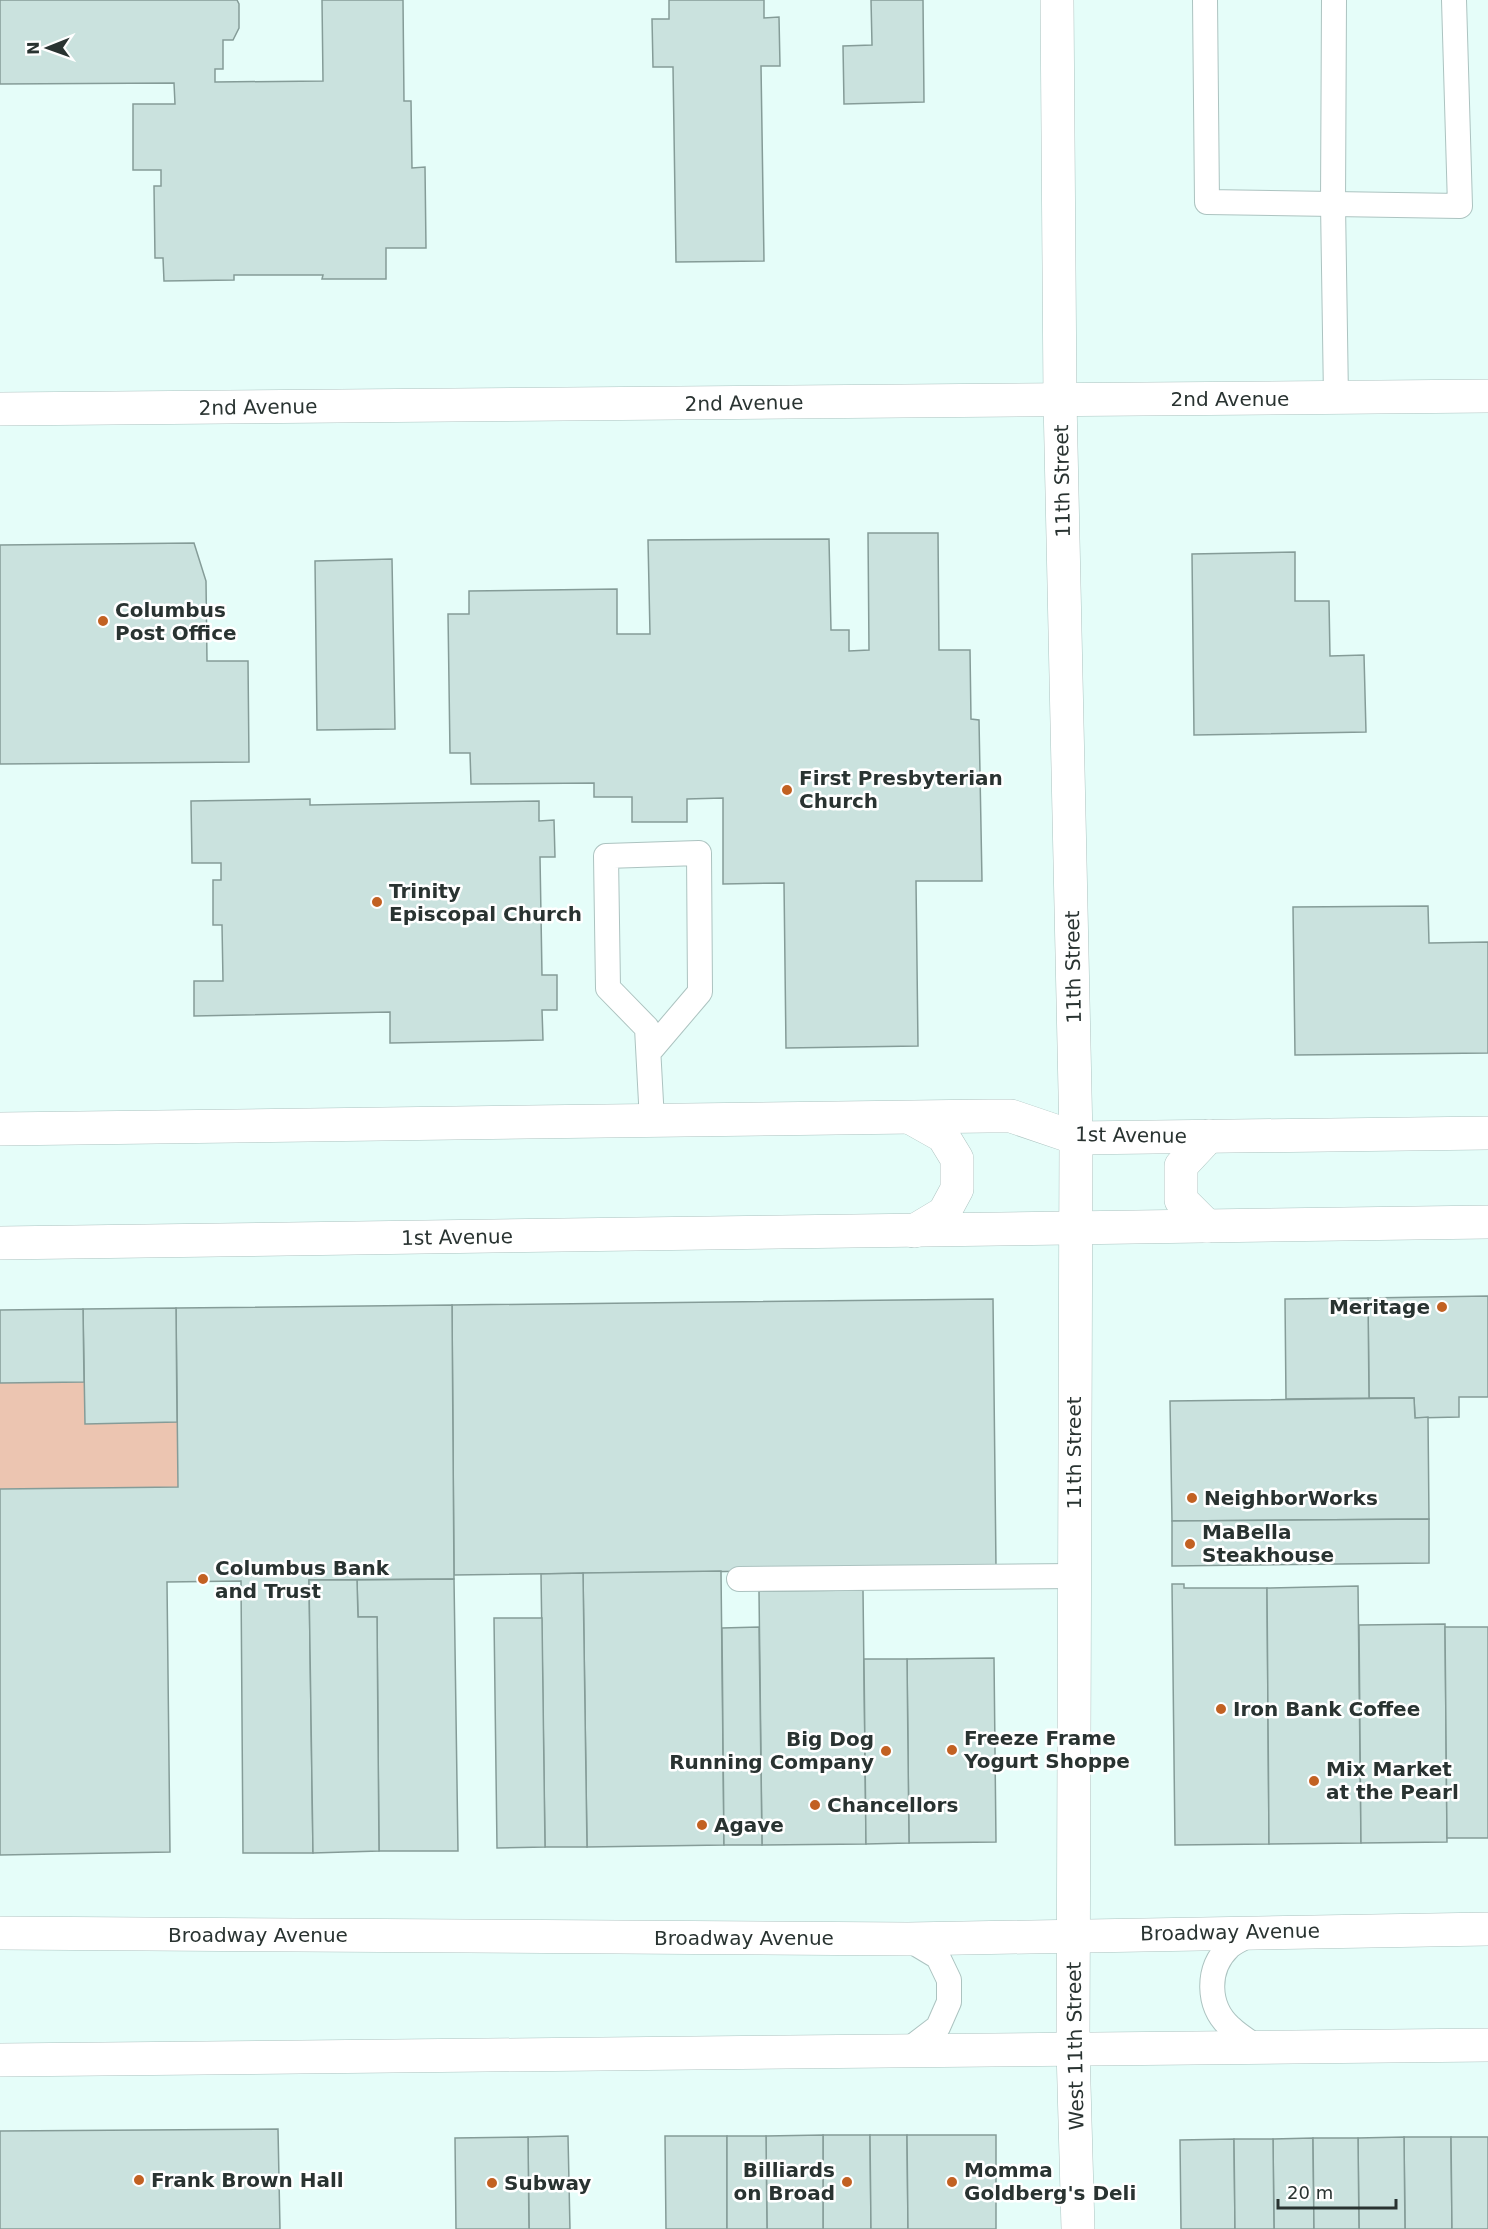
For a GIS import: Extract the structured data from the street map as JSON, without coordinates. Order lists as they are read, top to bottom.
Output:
{
  "streets": {
    "street": [
      "2nd Avenue",
      "11th Street",
      "1st Avenue",
      "Broadway Avenue",
      "West 11th Street"
    ]
  },
  "crossings": [
    ["2nd Avenue", "11th Street"],
    ["11th Street", "1st Avenue"],
    ["11th Street", "Broadway Avenue"],
    ["11th Street", "West 11th Street"],
    ["Broadway Avenue", "West 11th Street"]
  ],
  "places": [
    "Columbus Post Office",
    "First Presbyterian Church",
    "Trinity Episcopal Church",
    "Meritage",
    "NeighborWorks",
    "MaBella Steakhouse",
    "Columbus Bank and Trust",
    "Iron Bank Coffee",
    "Freeze Frame Yogurt Shoppe",
    "Big Dog Running Company",
    "Mix Market at the Pearl",
    "Chancellors",
    "Agave",
    "Frank Brown Hall",
    "Billiards on Broad",
    "Momma Goldberg's Deli",
    "Subway"
  ],
  "scale_bar": "20 m",
  "north": "left"
}
